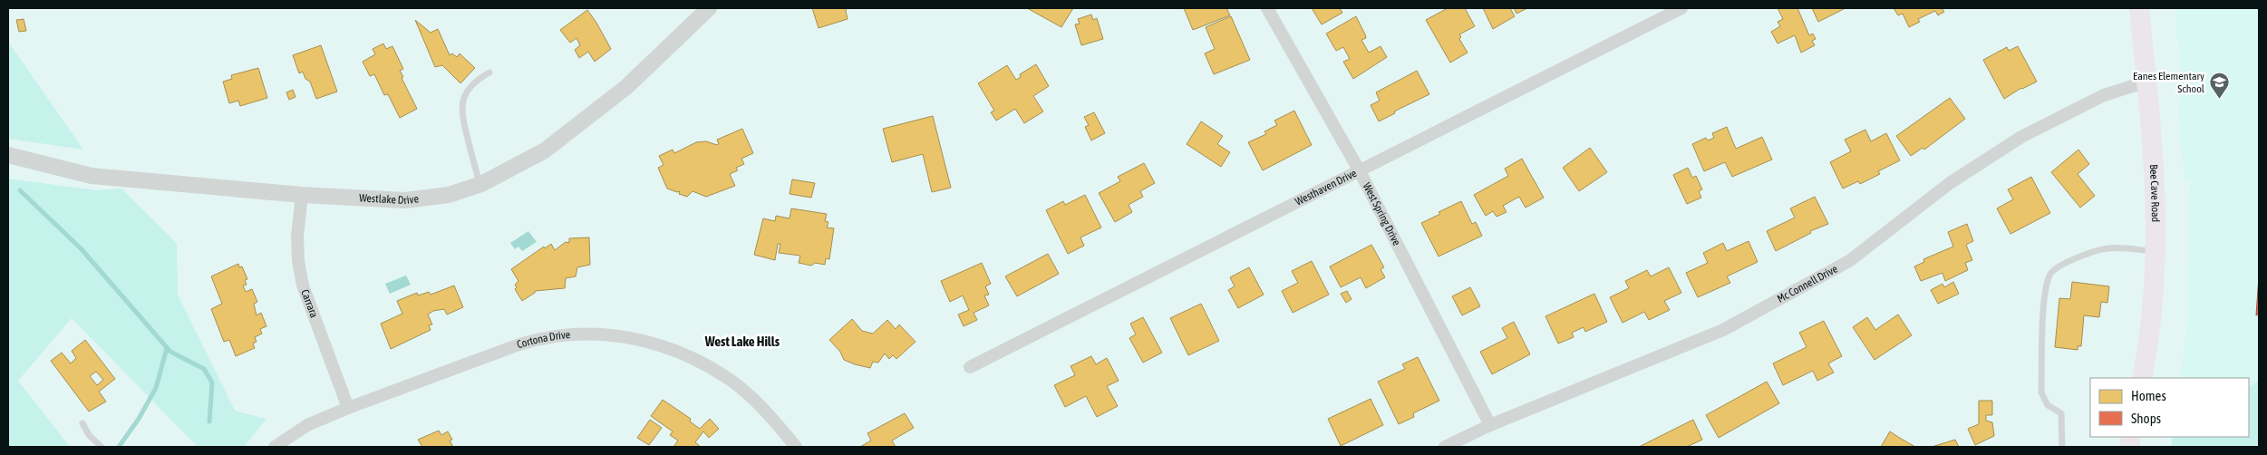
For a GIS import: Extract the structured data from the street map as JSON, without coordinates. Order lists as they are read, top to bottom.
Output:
{
  "streets": {
    "main road": ["Bee Cave Road"],
    "street": [
      "Westhaven Drive",
      "Westlake Drive",
      "West Spring Drive",
      "Mc Connell Drive",
      "Carrara",
      "Cortona Drive"
    ]
  },
  "crossings": [
    ["Westhaven Drive", "West Spring Drive"],
    ["Bee Cave Road", "Mc Connell Drive"],
    ["Westlake Drive", "Carrara"],
    ["West Spring Drive", "Mc Connell Drive"],
    ["Carrara", "Cortona Drive"]
  ],
  "districts": ["West Lake Hills"],
  "places": {
    "school or university": ["Eanes Elementary School"]
  },
  "legend": ["Homes", "Shops"]
}
